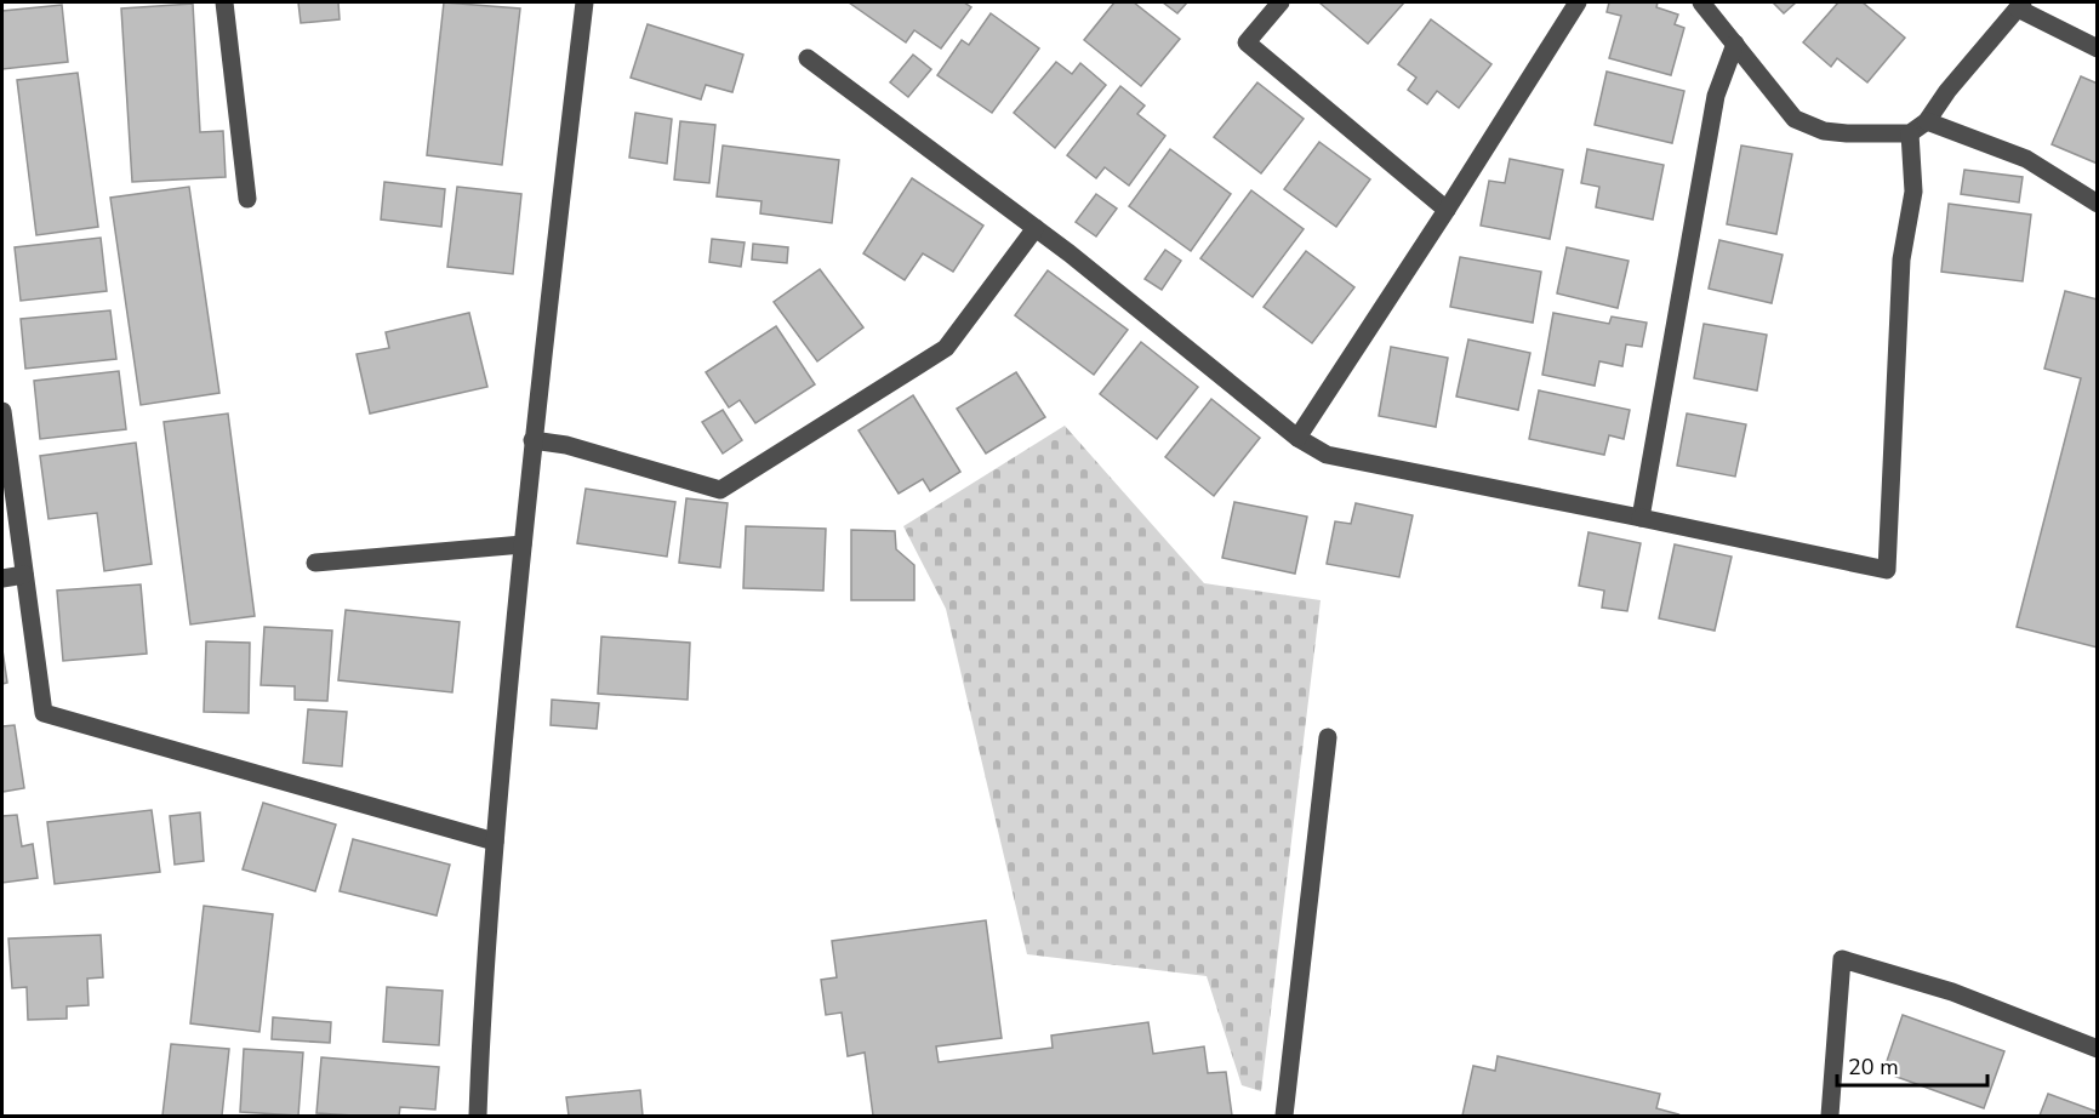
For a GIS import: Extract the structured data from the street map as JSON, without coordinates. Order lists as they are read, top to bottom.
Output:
{
  "scale_bar": "20 m"
}
